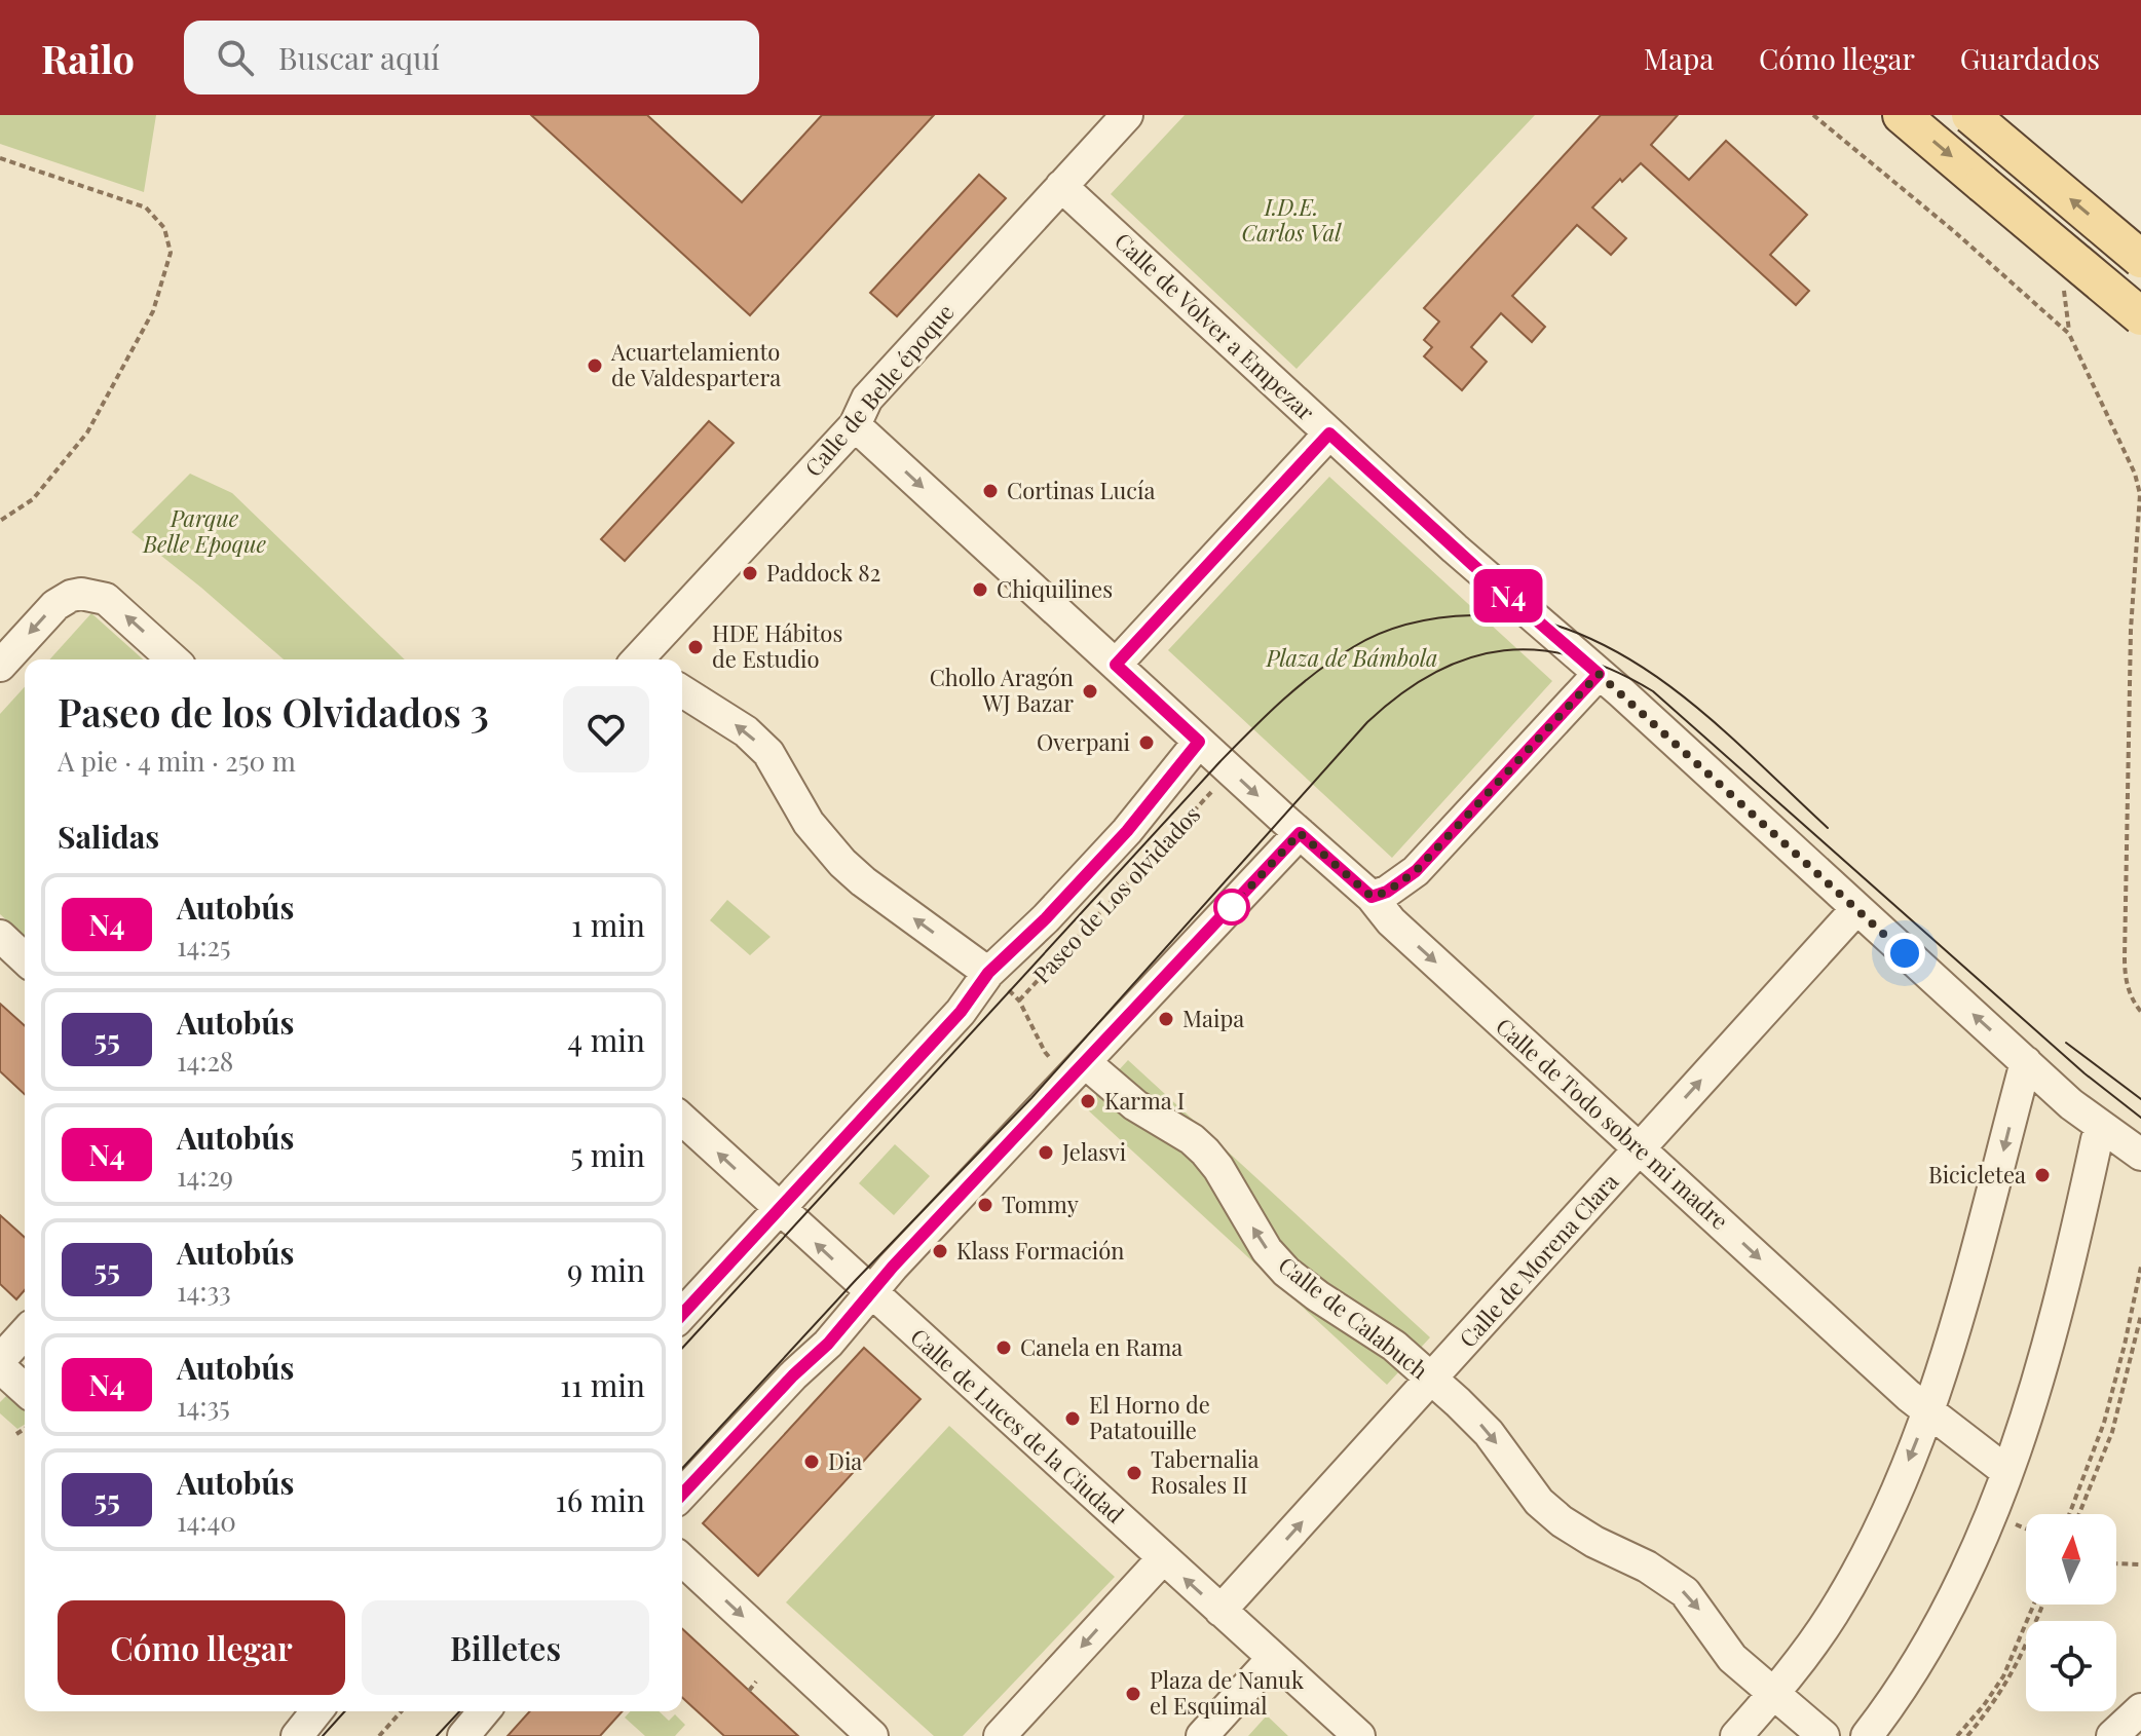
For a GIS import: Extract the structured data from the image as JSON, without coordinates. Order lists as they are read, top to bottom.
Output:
{
  "streets": {
    "street": [
      "Calle de Volver a Empezar",
      "Calle de Belle époque",
      "Paseo de Los olvidados",
      "Calle de Todo sobre mi madre",
      "Calle de Morena Clara",
      "Calle de Calabuch",
      "Calle de Luces de la Ciudad"
    ]
  },
  "crossings": [
    ["Calle de Volver a Empezar", "Calle de Belle époque"],
    ["Calle de Volver a Empezar", "Calle de Morena Clara"],
    ["Paseo de Los olvidados", "Calle de Calabuch"],
    ["Paseo de Los olvidados", "Calle de Luces de la Ciudad"],
    ["Calle de Todo sobre mi madre", "Calle de Morena Clara"],
    ["Calle de Morena Clara", "Calle de Calabuch"],
    ["Calle de Morena Clara", "Calle de Luces de la Ciudad"]
  ],
  "one_way": ["Calle de Todo sobre mi madre", "Calle de Morena Clara", "Calle de Luces de la Ciudad"],
  "parks": ["I.D.E. Carlos Val", "Parque Belle Epoque", "Plaza de Bámbola"],
  "places": [
    "Acuartelamiento de Valdespartera",
    "Cortinas Lucía",
    "Paddock 82",
    "Chiquilines",
    "HDE Hábitos de Estudio",
    "Chollo Aragón WJ Bazar",
    "Overpani",
    "Maipa",
    "Karma I",
    "Jelasvi",
    "Bicicletea",
    "Tommy",
    "Klass Formación",
    "Canela en Rama",
    "El Horno de Patatouille",
    "Dia",
    "Tabernalia Rosales II",
    "Plaza de Nanuk el Esquimal"
  ],
  "lines": ["bus line N4"],
  "north": "top",
  "page": {
    "header": "Railo",
    "search": "Buscar aquí",
    "nav": ["Mapa", "Cómo llegar", "Guardados"],
    "on_map": "N4",
    "heading": [
      ["Paseo de los Olvidados 3", "A pie · 4 min · 250 m"],
      "Salidas"
    ],
    "list": [
      {
        "mark": "N4",
        "name": "Autobús",
        "note": "14:25",
        "value": "1 min"
      },
      {
        "mark": "55",
        "name": "Autobús",
        "note": "14:28",
        "value": "4 min"
      },
      {
        "mark": "N4",
        "name": "Autobús",
        "note": "14:29",
        "value": "5 min"
      },
      {
        "mark": "55",
        "name": "Autobús",
        "note": "14:33",
        "value": "9 min"
      },
      {
        "mark": "N4",
        "name": "Autobús",
        "note": "14:35",
        "value": "11 min"
      },
      {
        "mark": "55",
        "name": "Autobús",
        "note": "14:40",
        "value": "16 min"
      }
    ],
    "buttons": ["Cómo llegar", "Billetes"]
  }
}
